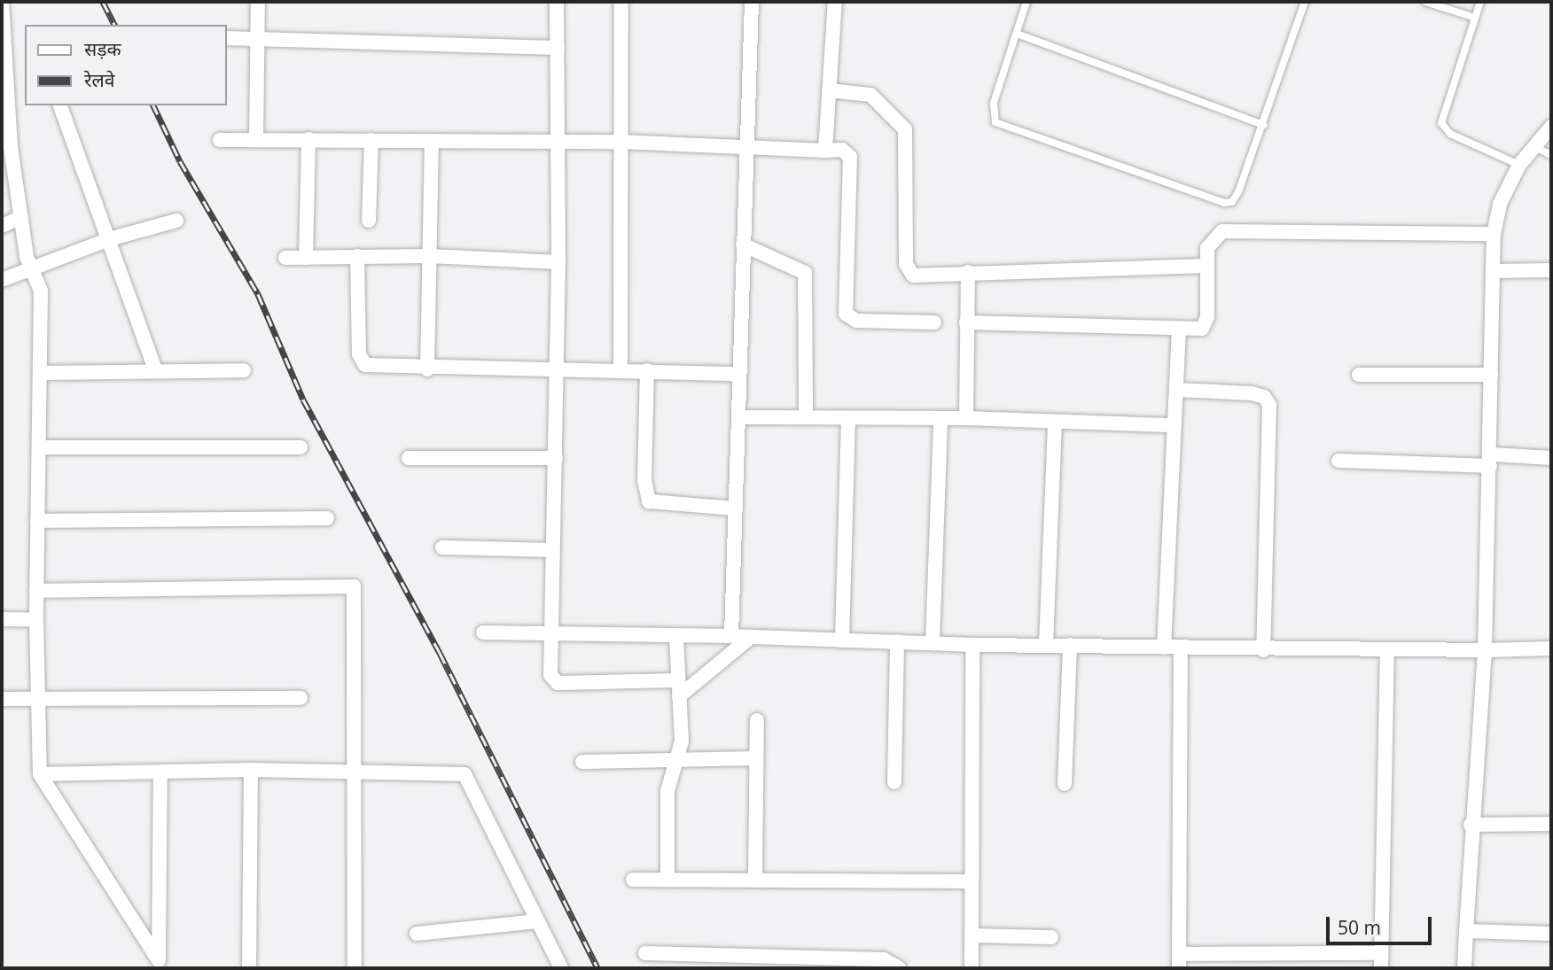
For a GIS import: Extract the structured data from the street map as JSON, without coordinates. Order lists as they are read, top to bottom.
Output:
{
  "legend": ["सड़क", "रेलवे"],
  "scale_bar": "50 m"
}
